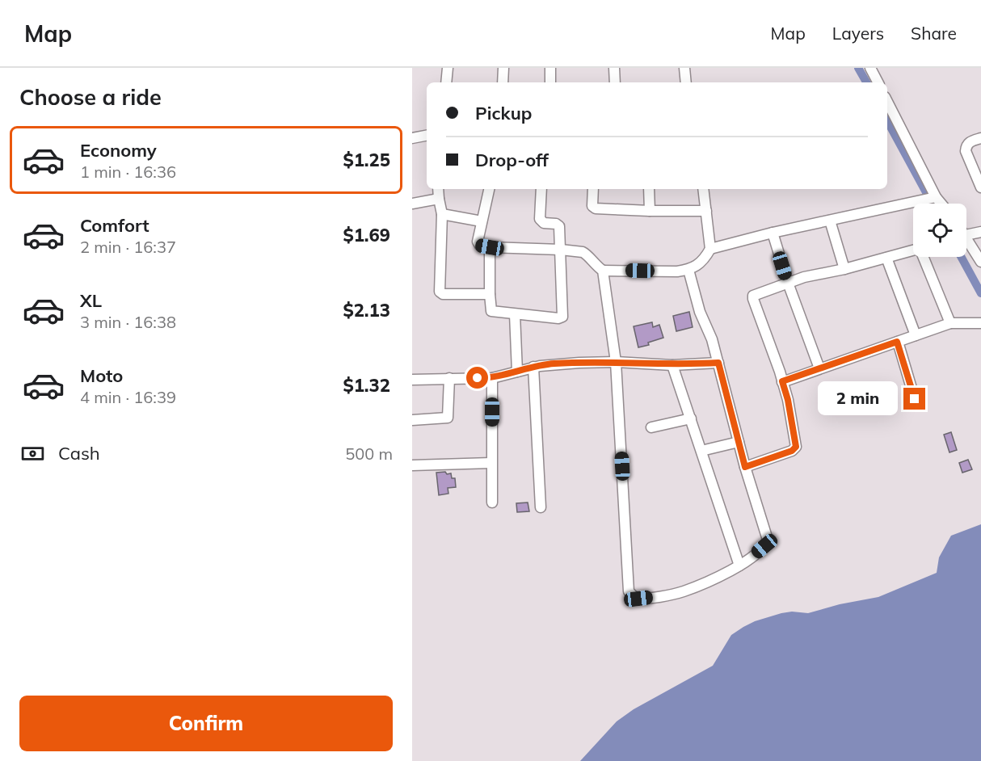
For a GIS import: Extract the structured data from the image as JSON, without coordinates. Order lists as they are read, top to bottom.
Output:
{
  "page": {
    "header": "Map",
    "nav": ["Map", "Layers", "Share"],
    "heading": "Choose a ride",
    "banner": ["Pickup", "Drop-off"],
    "list": [
      {
        "name": "Economy",
        "note": "1 min · 16:36",
        "value": "$1.25"
      },
      {
        "name": "Comfort",
        "note": "2 min · 16:37",
        "value": "$1.69"
      },
      {
        "name": "XL",
        "note": "3 min · 16:38",
        "value": "$2.13"
      },
      {
        "name": "Moto",
        "note": "4 min · 16:39",
        "value": "$1.32"
      }
    ],
    "bubble": "2 min",
    "pay": ["Cash", "500 m"],
    "buttons": "Confirm"
  }
}
